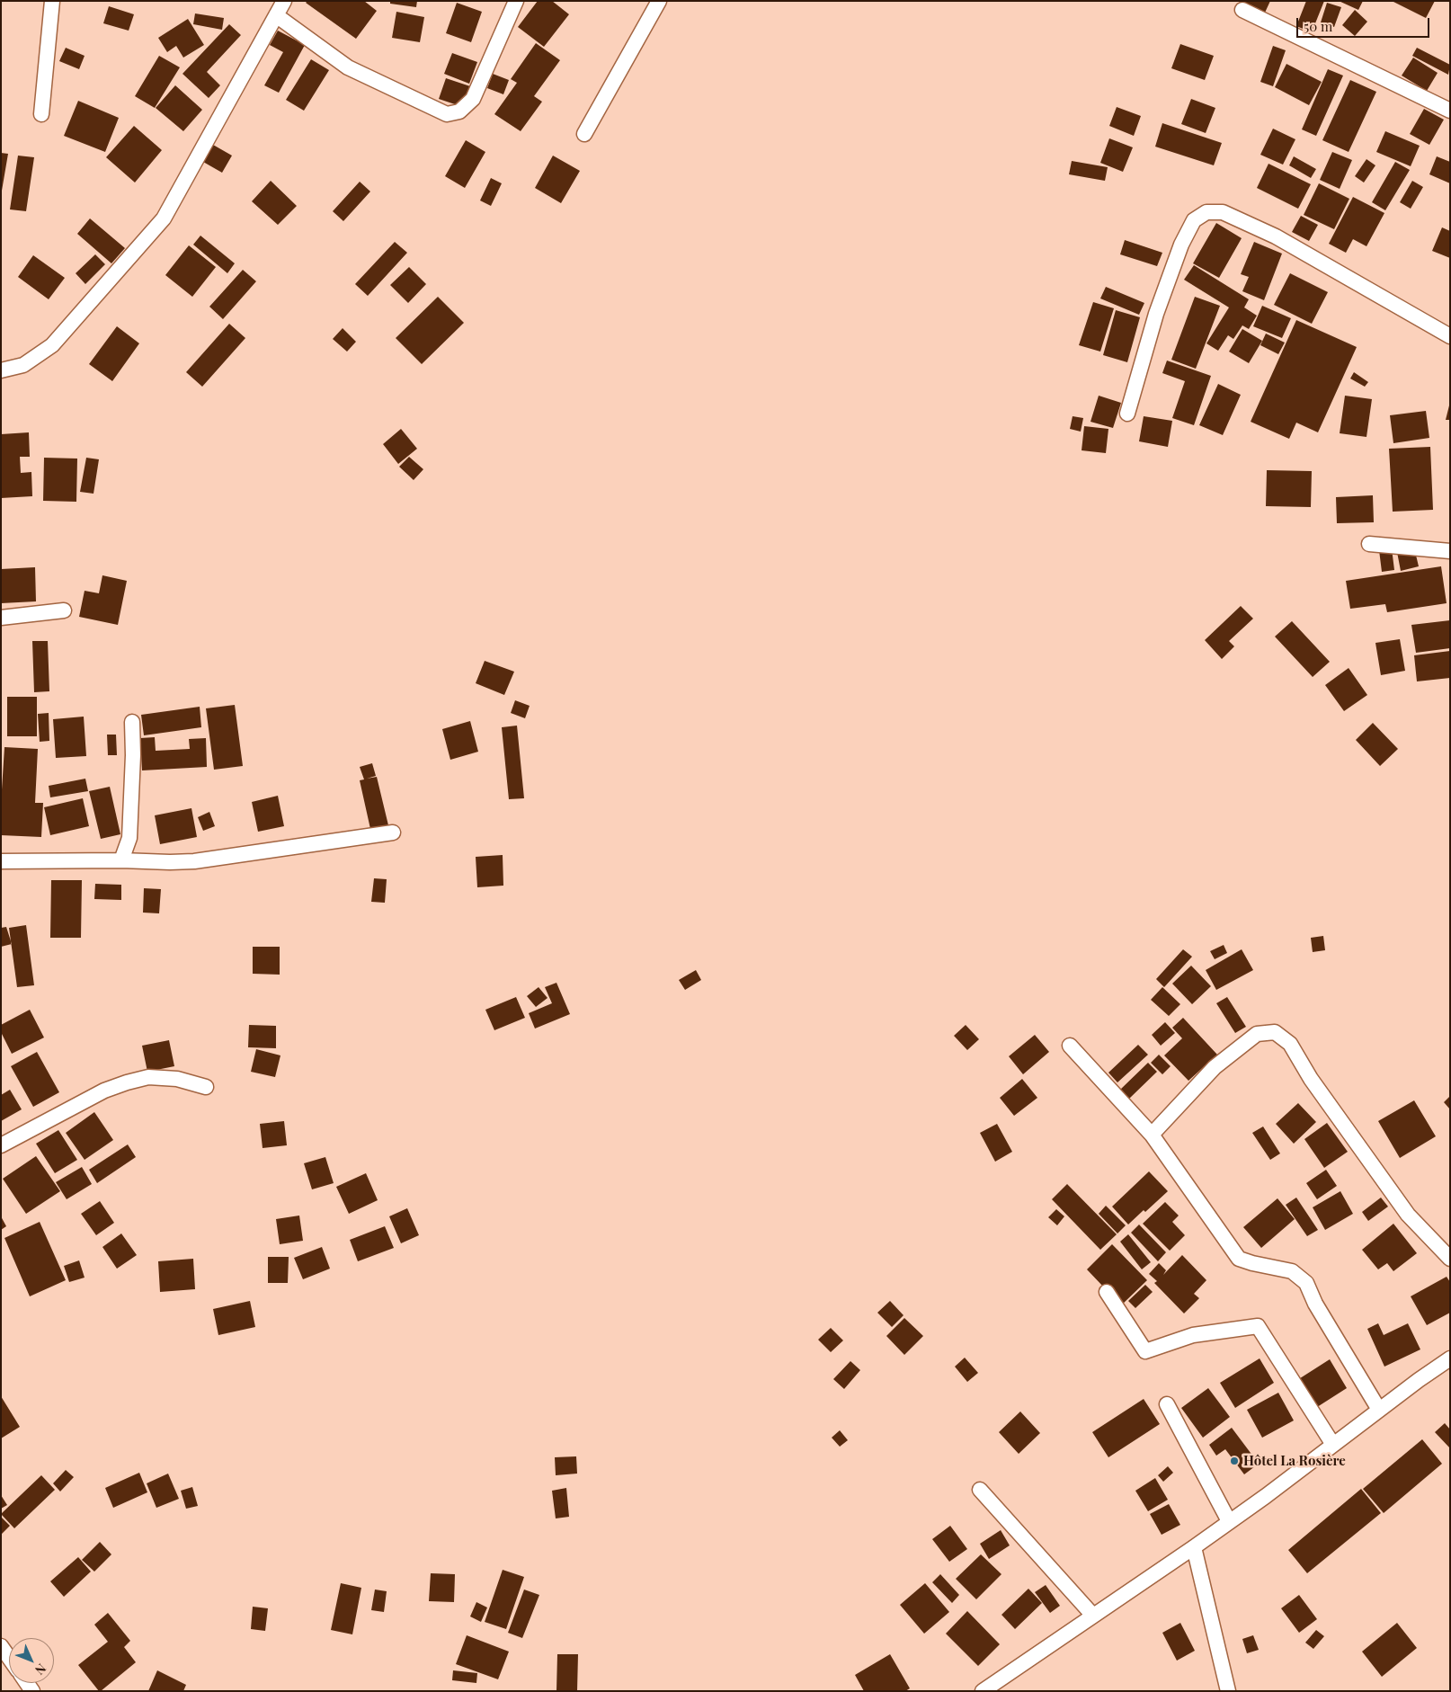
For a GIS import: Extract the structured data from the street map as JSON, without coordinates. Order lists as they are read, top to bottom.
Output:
{
  "places": ["Hôtel La Rosière"],
  "scale_bar": "50 m",
  "north": "bottom right"
}
